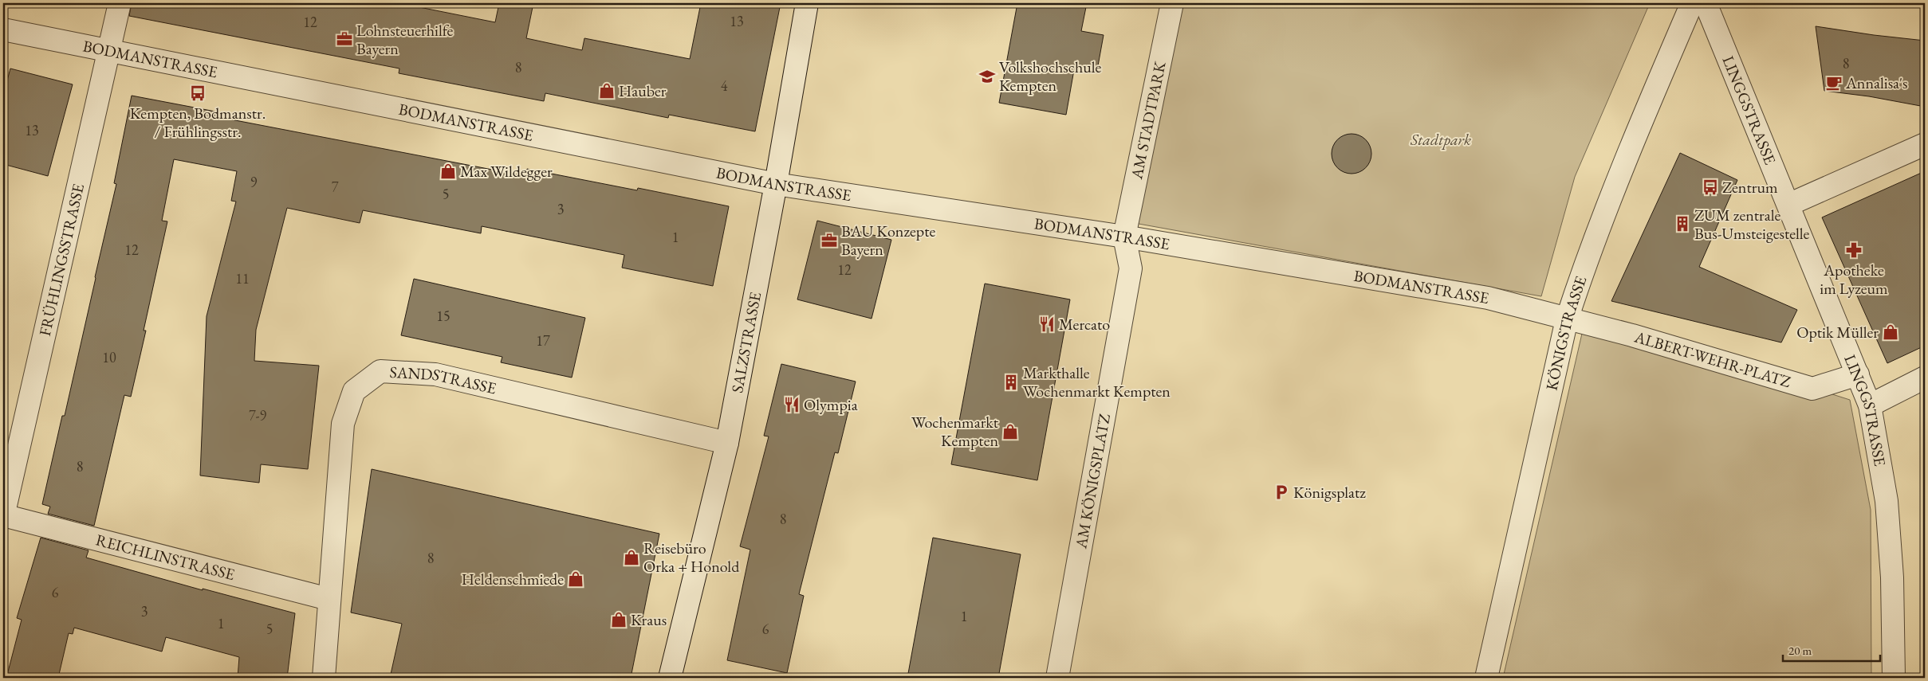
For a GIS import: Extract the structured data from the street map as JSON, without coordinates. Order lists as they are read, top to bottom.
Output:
{
  "streets": {
    "street": [
      "BODMANSTRASSE",
      "LINGGSTRASSE",
      "AM STADTPARK",
      "FRÜHLINGSSTRASSE",
      "KÖNIGSTRASSE",
      "SALZSTRASSE",
      "ALBERT-WEHR-PLATZ",
      "SANDSTRASSE",
      "AM KÖNIGSPLATZ",
      "REICHLINSTRASSE"
    ]
  },
  "crossings": [
    ["BODMANSTRASSE", "AM STADTPARK"],
    ["BODMANSTRASSE", "FRÜHLINGSSTRASSE"],
    ["BODMANSTRASSE", "KÖNIGSTRASSE"],
    ["BODMANSTRASSE", "SALZSTRASSE"],
    ["BODMANSTRASSE", "ALBERT-WEHR-PLATZ"],
    ["BODMANSTRASSE", "AM KÖNIGSPLATZ"],
    ["LINGGSTRASSE", "ALBERT-WEHR-PLATZ"],
    ["AM STADTPARK", "AM KÖNIGSPLATZ"],
    ["FRÜHLINGSSTRASSE", "REICHLINSTRASSE"],
    ["KÖNIGSTRASSE", "ALBERT-WEHR-PLATZ"],
    ["SALZSTRASSE", "SANDSTRASSE"],
    ["SANDSTRASSE", "REICHLINSTRASSE"]
  ],
  "parks": ["Stadtpark"],
  "places": {
    "office": ["Lohnsteuerhilfe Bayern", "BAU Konzepte Bayern"],
    "school or university": ["Volkshochschule Kempten"],
    "cafe": ["Annalisa's"],
    "shop": [
      "Hauber",
      "Max Wildegger",
      "Optik Müller",
      "Wochenmarkt Kempten",
      "Reisebüro Orka + Honold",
      "Heldenschmiede",
      "Kraus"
    ],
    "bus stop": ["Kempten, Bodmanstr. / Frühlingsstr.", "Zentrum"],
    "building": ["ZUM zentrale Bus-Umsteigestelle", "Markthalle Wochenmarkt Kempten"],
    "pharmacy": ["Apotheke im Lyzeum"],
    "restaurant": ["Mercato", "Olympia"],
    "parking": ["Königsplatz"]
  },
  "house_numbers": [
    "13",
    "12",
    "8",
    "8",
    "4",
    "13",
    "9",
    "7",
    "5",
    "3",
    "1",
    "12",
    "12",
    "11",
    "15",
    "17",
    "10",
    "7-9",
    "8",
    "8",
    "8",
    "6",
    "3",
    "1",
    "1",
    "5",
    "6"
  ],
  "scale_bar": "20 m"
}
